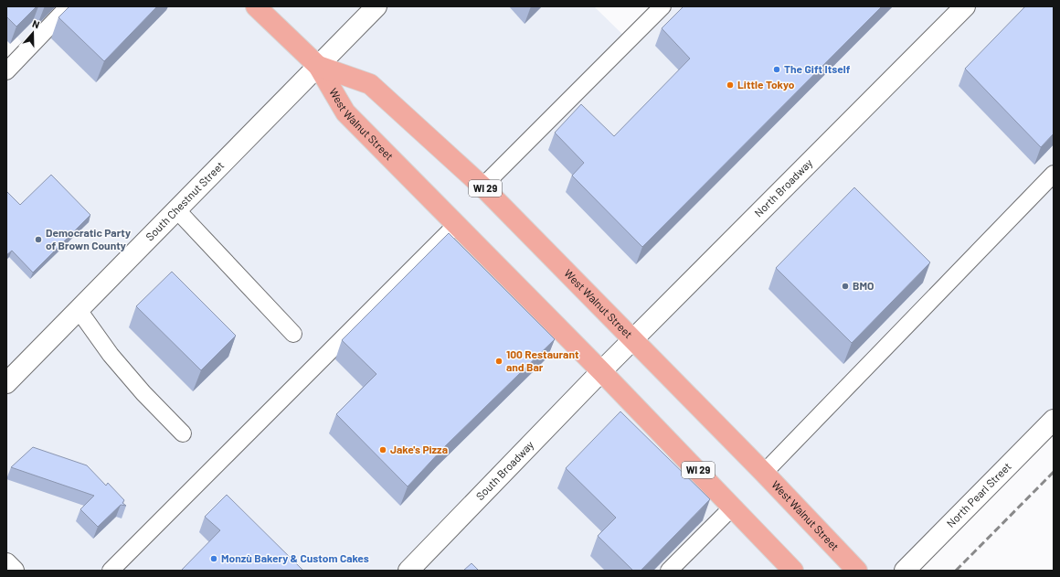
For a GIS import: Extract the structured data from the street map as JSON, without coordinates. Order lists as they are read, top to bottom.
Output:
{
  "streets": {
    "main road": ["West Walnut Street", "WI 29"],
    "street": [
      "North Broadway",
      "South Chestnut Street",
      "South Broadway",
      "North Pearl Street"
    ]
  },
  "crossings": [
    ["West Walnut Street", "North Broadway"],
    ["West Walnut Street", "South Chestnut Street"],
    ["West Walnut Street", "South Broadway"],
    ["North Broadway", "South Broadway"]
  ],
  "places": [
    "The Gift Itself",
    "Little Tokyo",
    "Democratic Party of Brown County",
    "BMO",
    "100 Restaurant and Bar",
    "Jake's Pizza",
    "Monzù Bakery & Custom Cakes"
  ],
  "north": "top"
}
